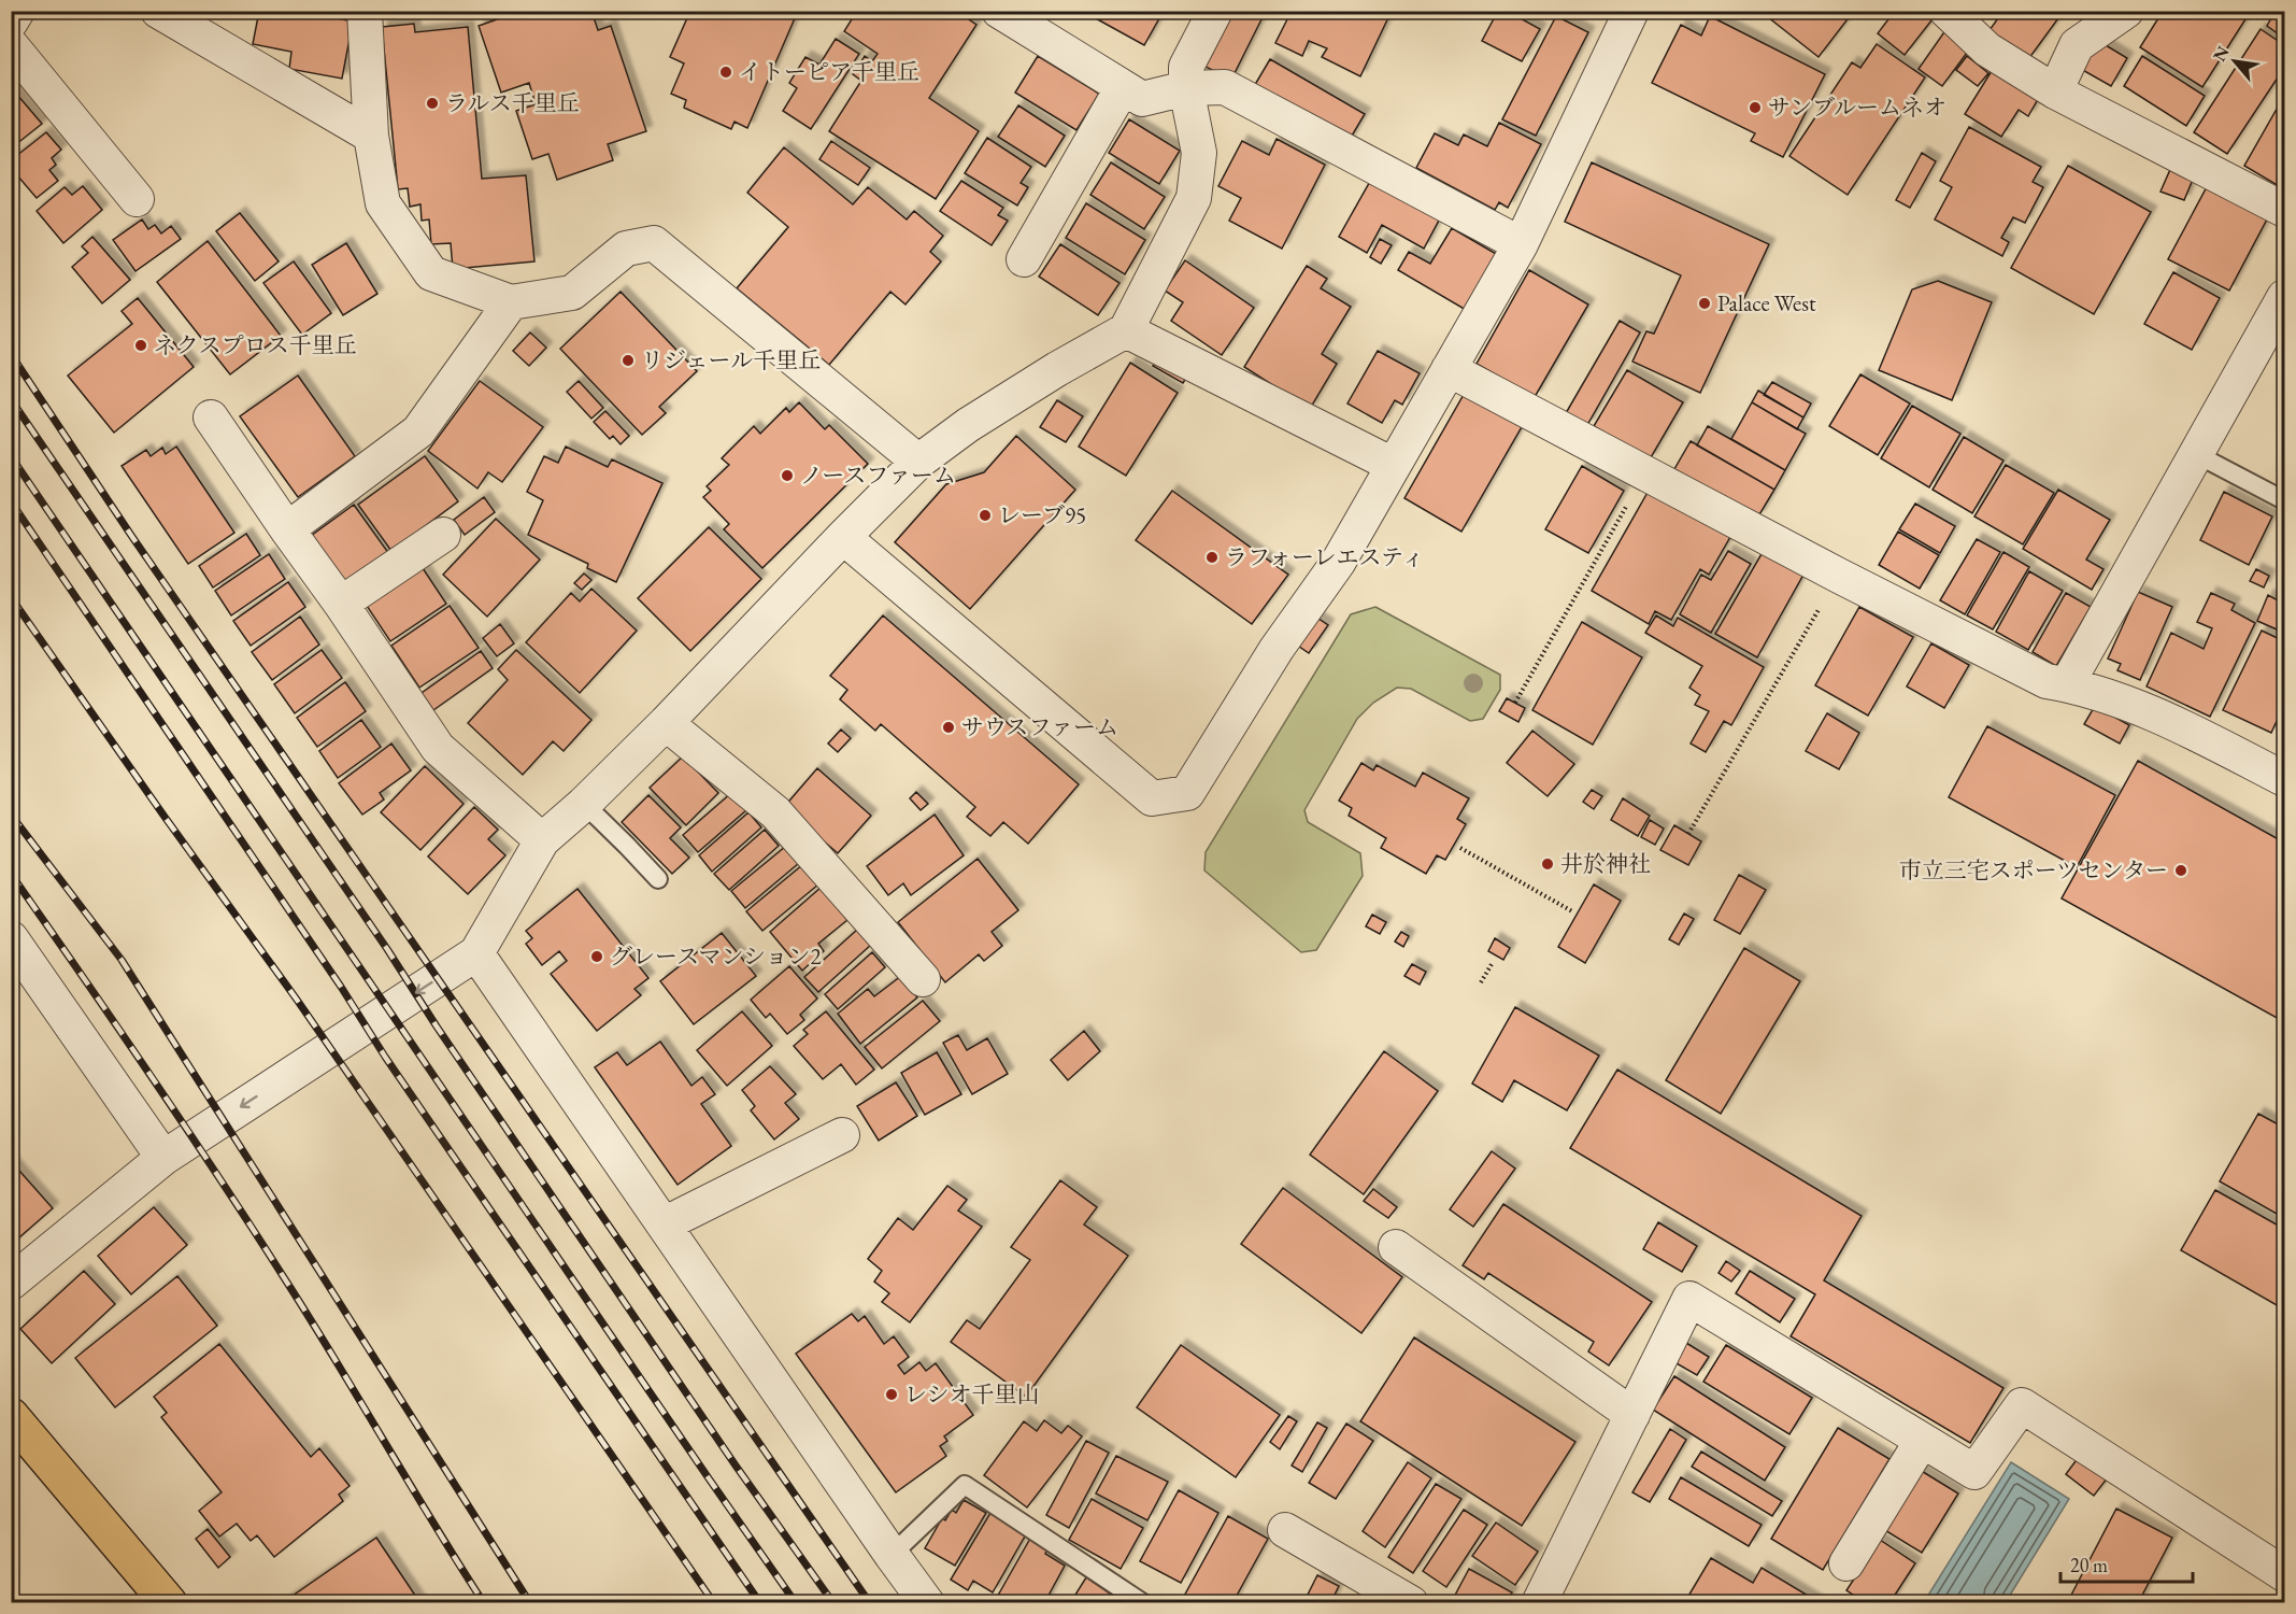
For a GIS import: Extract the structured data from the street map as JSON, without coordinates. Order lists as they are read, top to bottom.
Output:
{
  "places": [
    "イトーピア千里丘",
    "ラルス千里丘",
    "サンブルームネオ",
    "Palace West",
    "ネクスプロス千里丘",
    "リジェール千里丘",
    "ノースファーム",
    "レーブ95",
    "ラフォーレエスティ",
    "サウスファーム",
    "井於神社",
    "市立三宅スポーツセンター",
    "グレースマンション2",
    "レシオ千里山"
  ],
  "scale_bar": "20 m",
  "north": "top left"
}
